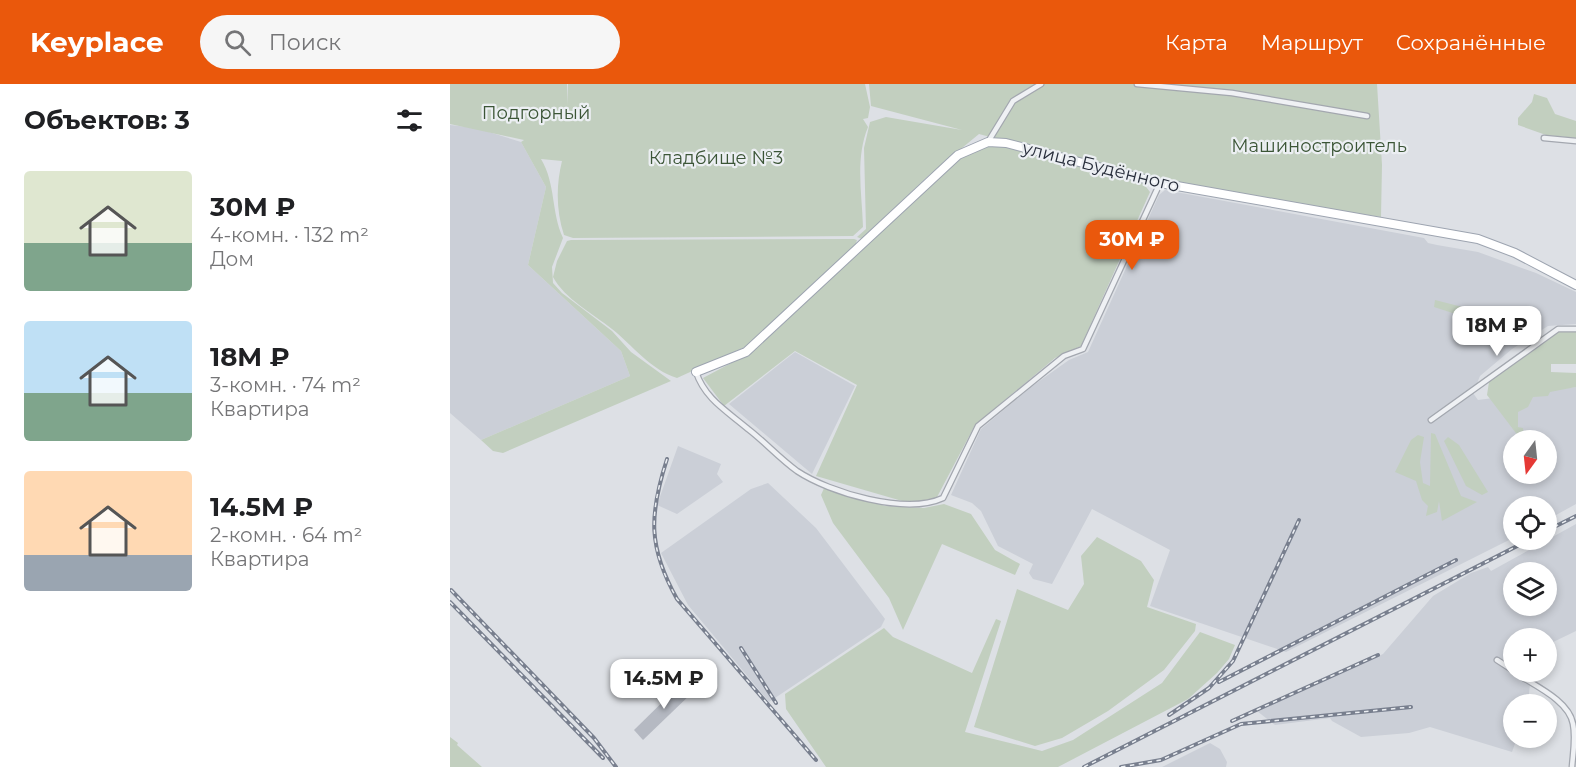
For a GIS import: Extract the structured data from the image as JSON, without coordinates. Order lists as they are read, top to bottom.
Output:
{
  "streets": {
    "main road": ["улица Будённого"]
  },
  "parks": ["Подгорный", "Машиностроитель", "Кладбище №3"],
  "north": "bottom",
  "page": {
    "header": "Keyplace",
    "search": "Поиск",
    "nav": ["Карта", "Маршрут", "Сохранённые"],
    "heading": "Объектов: 3",
    "list": [
      {
        "name": "30M ₽",
        "note": "4-комн. · 132 m² · Дом"
      },
      {
        "name": "18M ₽",
        "note": "3-комн. · 74 m² · Квартира"
      },
      {
        "name": "14.5M ₽",
        "note": "2-комн. · 64 m² · Квартира"
      }
    ],
    "price": ["30M ₽", "18M ₽", "14.5M ₽"],
    "map_buttons": ["+", "−"]
  }
}
